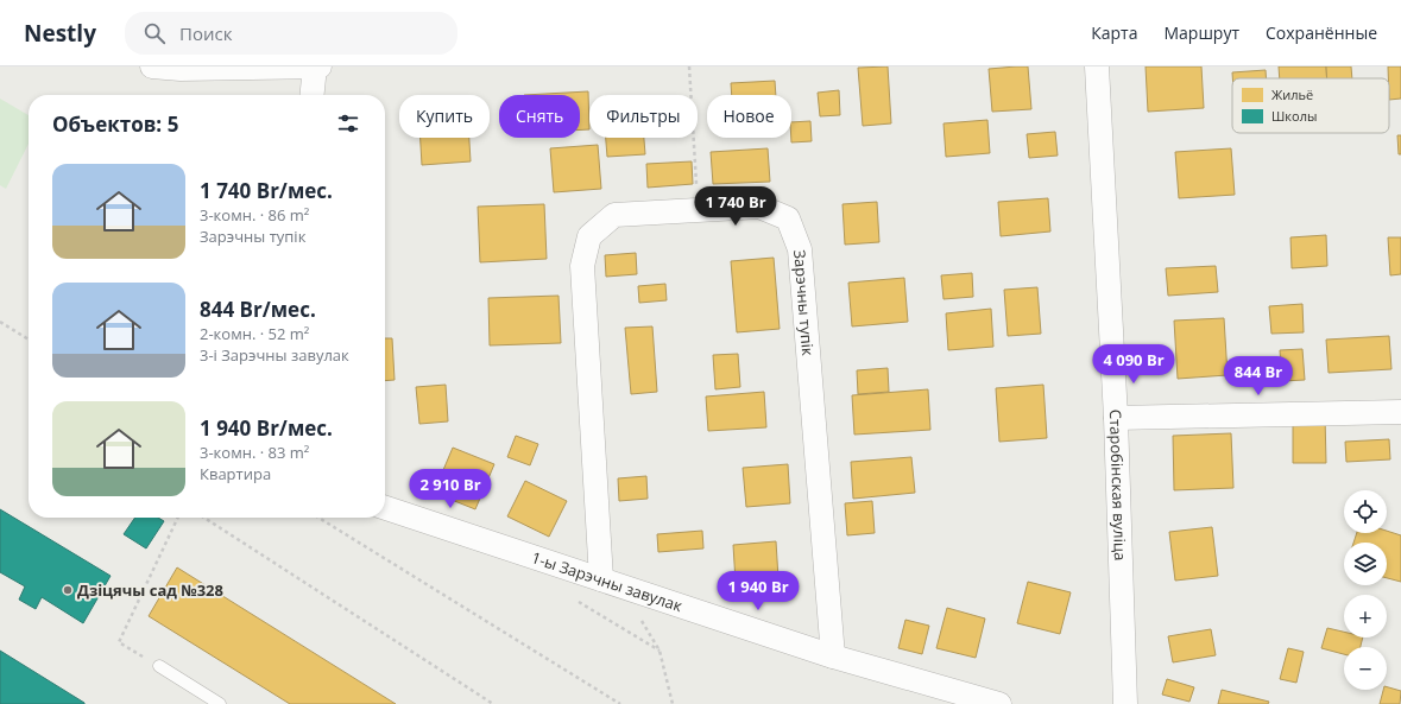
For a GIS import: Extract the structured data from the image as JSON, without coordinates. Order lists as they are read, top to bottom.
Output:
{
  "streets": {
    "street": ["Зарэчны тупік", "Старобінская вуліца", "1-ы Зарэчны завулак"]
  },
  "crossings": [
    ["Зарэчны тупік", "1-ы Зарэчны завулак"]
  ],
  "places": ["Дзіцячы сад №328"],
  "legend": ["Жильё", "Школы"],
  "page": {
    "header": "Nestly",
    "search": "Поиск",
    "nav": ["Карта", "Маршрут", "Сохранённые"],
    "chip": [
      "Купить",
      "Снять",
      "Фильтры",
      "Новое"
    ],
    "heading": "Объектов: 5",
    "list": [
      {
        "name": "1 740 Br/мес.",
        "note": "3-комн. · 86 m² · Зарэчны тупік"
      },
      {
        "name": "844 Br/мес.",
        "note": "2-комн. · 52 m² · 3-і Зарэчны завулак"
      },
      {
        "name": "1 940 Br/мес.",
        "note": "3-комн. · 83 m² · Квартира"
      }
    ],
    "price": [
      "1 740 Br",
      "4 090 Br",
      "844 Br",
      "2 910 Br",
      "1 940 Br"
    ],
    "map_buttons": ["+", "−"]
  }
}
